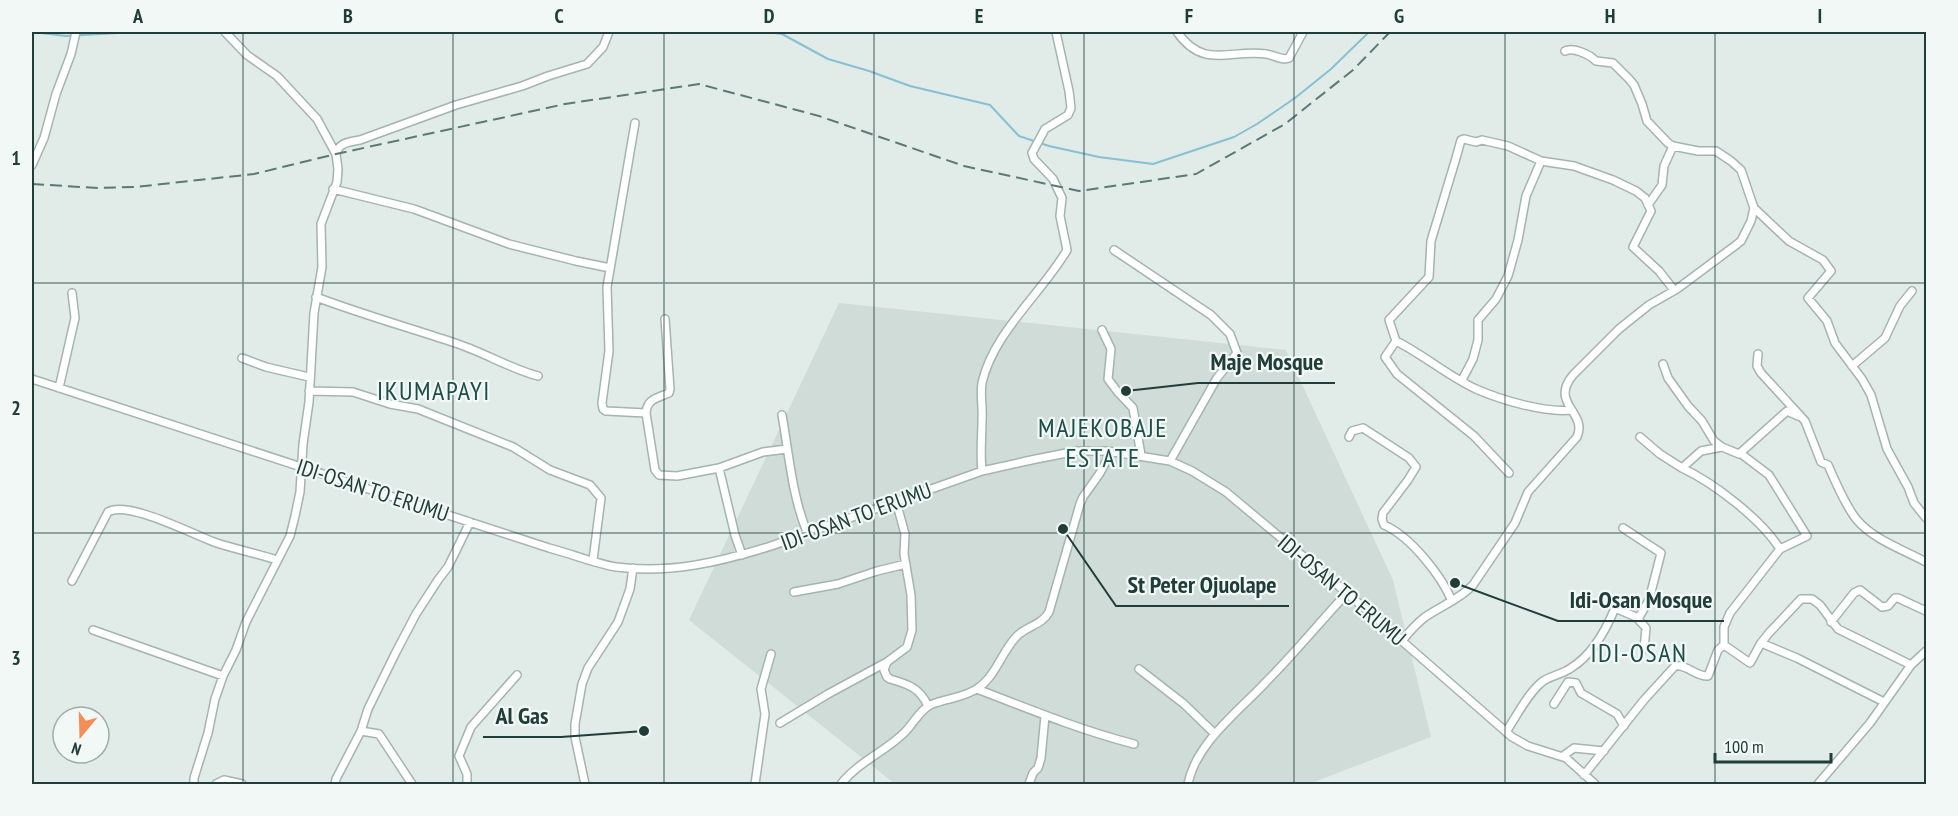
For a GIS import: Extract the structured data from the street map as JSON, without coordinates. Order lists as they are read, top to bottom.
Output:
{
  "streets": {
    "street": ["IDI-OSAN TO ERUMU"]
  },
  "districts": ["IKUMAPAYI", "MAJEKOBAJE ESTATE", "IDI-OSAN"],
  "places": [
    "Maje Mosque",
    "St Peter Ojuolape",
    "Idi-Osan Mosque",
    "Al Gas"
  ],
  "scale_bar": "100 m",
  "north": "bottom",
  "grid": {
    "columns": [
      "A",
      "B",
      "C",
      "D",
      "E",
      "F",
      "G",
      "H",
      "I"
    ],
    "rows": ["1", "2", "3"]
  }
}
